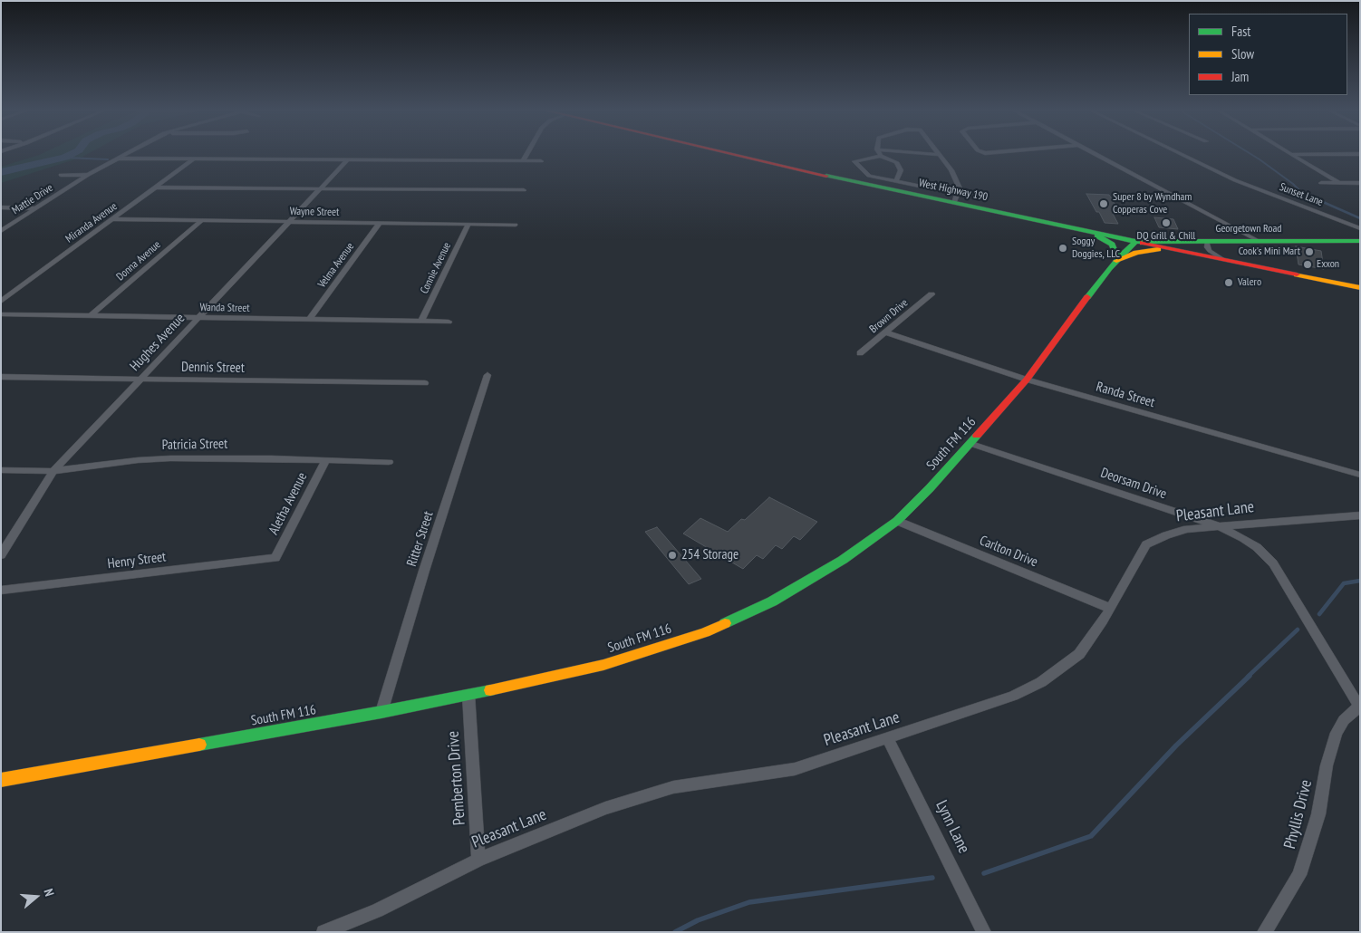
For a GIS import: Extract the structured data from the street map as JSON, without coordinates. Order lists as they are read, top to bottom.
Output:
{
  "streets": {
    "main road": ["West Highway 190", "Georgetown Road", "South FM 116"],
    "street": [
      "Sunset Lane",
      "Mattie Drive",
      "Wayne Street",
      "Miranda Avenue",
      "Donna Avenue",
      "Velma Avenue",
      "Connie Avenue",
      "Wanda Street",
      "Brown Drive",
      "Hughes Avenue",
      "Dennis Street",
      "Randa Street",
      "Patricia Street",
      "Deorsam Drive",
      "Aletha Avenue",
      "Pleasant Lane",
      "Ritter Street",
      "Carlton Drive",
      "Henry Street",
      "Pemberton Drive",
      "Phyllis Drive",
      "Lynn Lane"
    ]
  },
  "crossings": [
    ["West Highway 190", "Georgetown Road"],
    ["West Highway 190", "South FM 116"],
    ["Wayne Street", "Miranda Avenue"],
    ["Wayne Street", "Donna Avenue"],
    ["Wayne Street", "Velma Avenue"],
    ["Wayne Street", "Connie Avenue"],
    ["Wayne Street", "Hughes Avenue"],
    ["Georgetown Road", "South FM 116"],
    ["Donna Avenue", "Wanda Street"],
    ["Velma Avenue", "Wanda Street"],
    ["Connie Avenue", "Wanda Street"],
    ["Wanda Street", "Hughes Avenue"],
    ["Brown Drive", "Randa Street"],
    ["Hughes Avenue", "Dennis Street"],
    ["Hughes Avenue", "Patricia Street"],
    ["Randa Street", "South FM 116"],
    ["South FM 116", "Deorsam Drive"],
    ["South FM 116", "Ritter Street"],
    ["South FM 116", "Carlton Drive"],
    ["South FM 116", "Pemberton Drive"],
    ["Patricia Street", "Aletha Avenue"],
    ["Deorsam Drive", "Pleasant Lane"],
    ["Deorsam Drive", "Phyllis Drive"],
    ["Aletha Avenue", "Henry Street"],
    ["Pleasant Lane", "Carlton Drive"],
    ["Pleasant Lane", "Pemberton Drive"],
    ["Pleasant Lane", "Lynn Lane"]
  ],
  "places": [
    "Super 8 by Wyndham Copperas Cove",
    "DQ Grill & Chill",
    "Soggy Doggies, LLC",
    "Cook's Mini Mart",
    "Exxon",
    "Valero",
    "254 Storage"
  ],
  "legend": ["Fast", "Slow", "Jam"],
  "north": "right"
}
